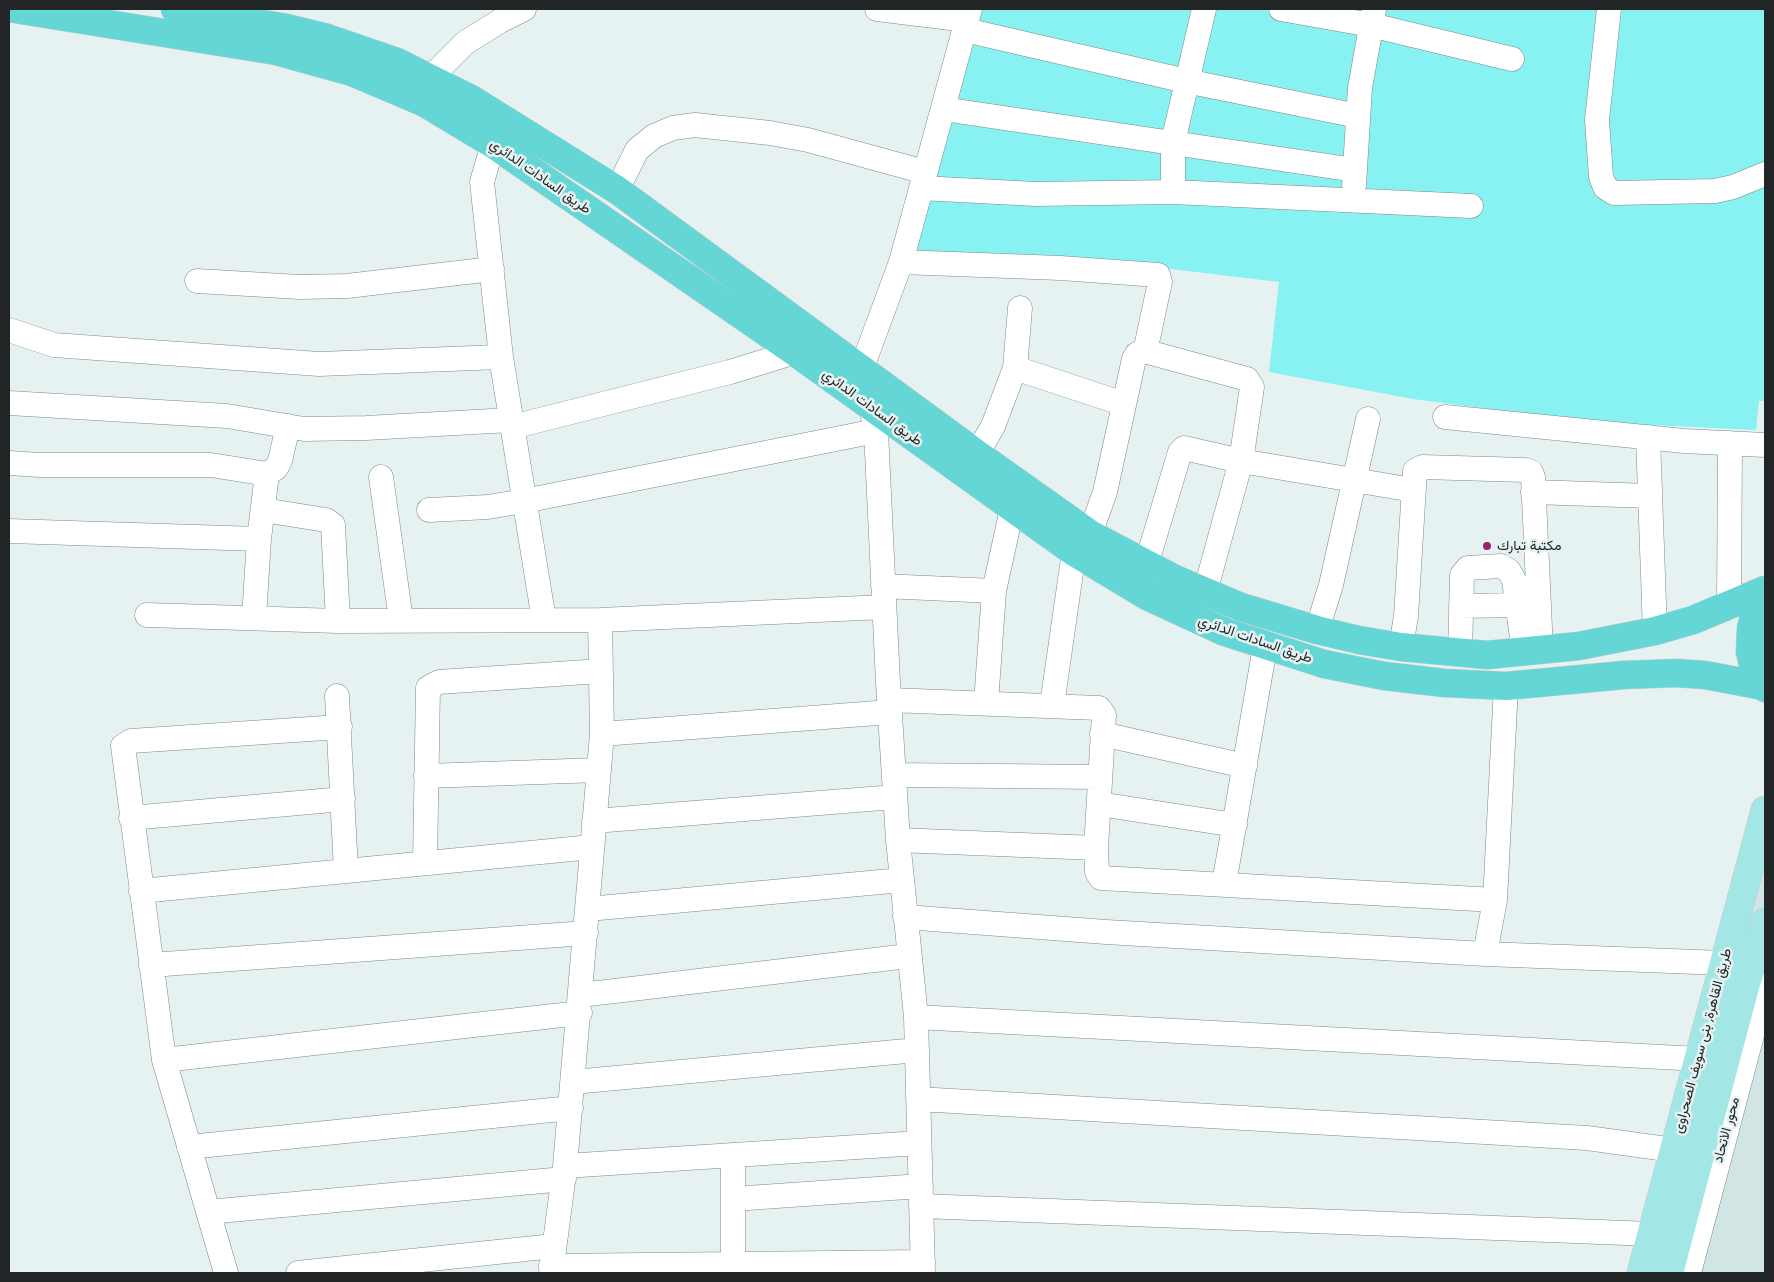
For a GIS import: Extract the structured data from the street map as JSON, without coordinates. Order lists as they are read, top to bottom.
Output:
{
  "streets": {
    "highway": ["طريق السادات الدائري"],
    "main road": ["طريق القاهرة, بنى سويف الصحراوى"],
    "street": ["محور الاتحاد"]
  },
  "places": ["مكتبة تبارك"]
}
